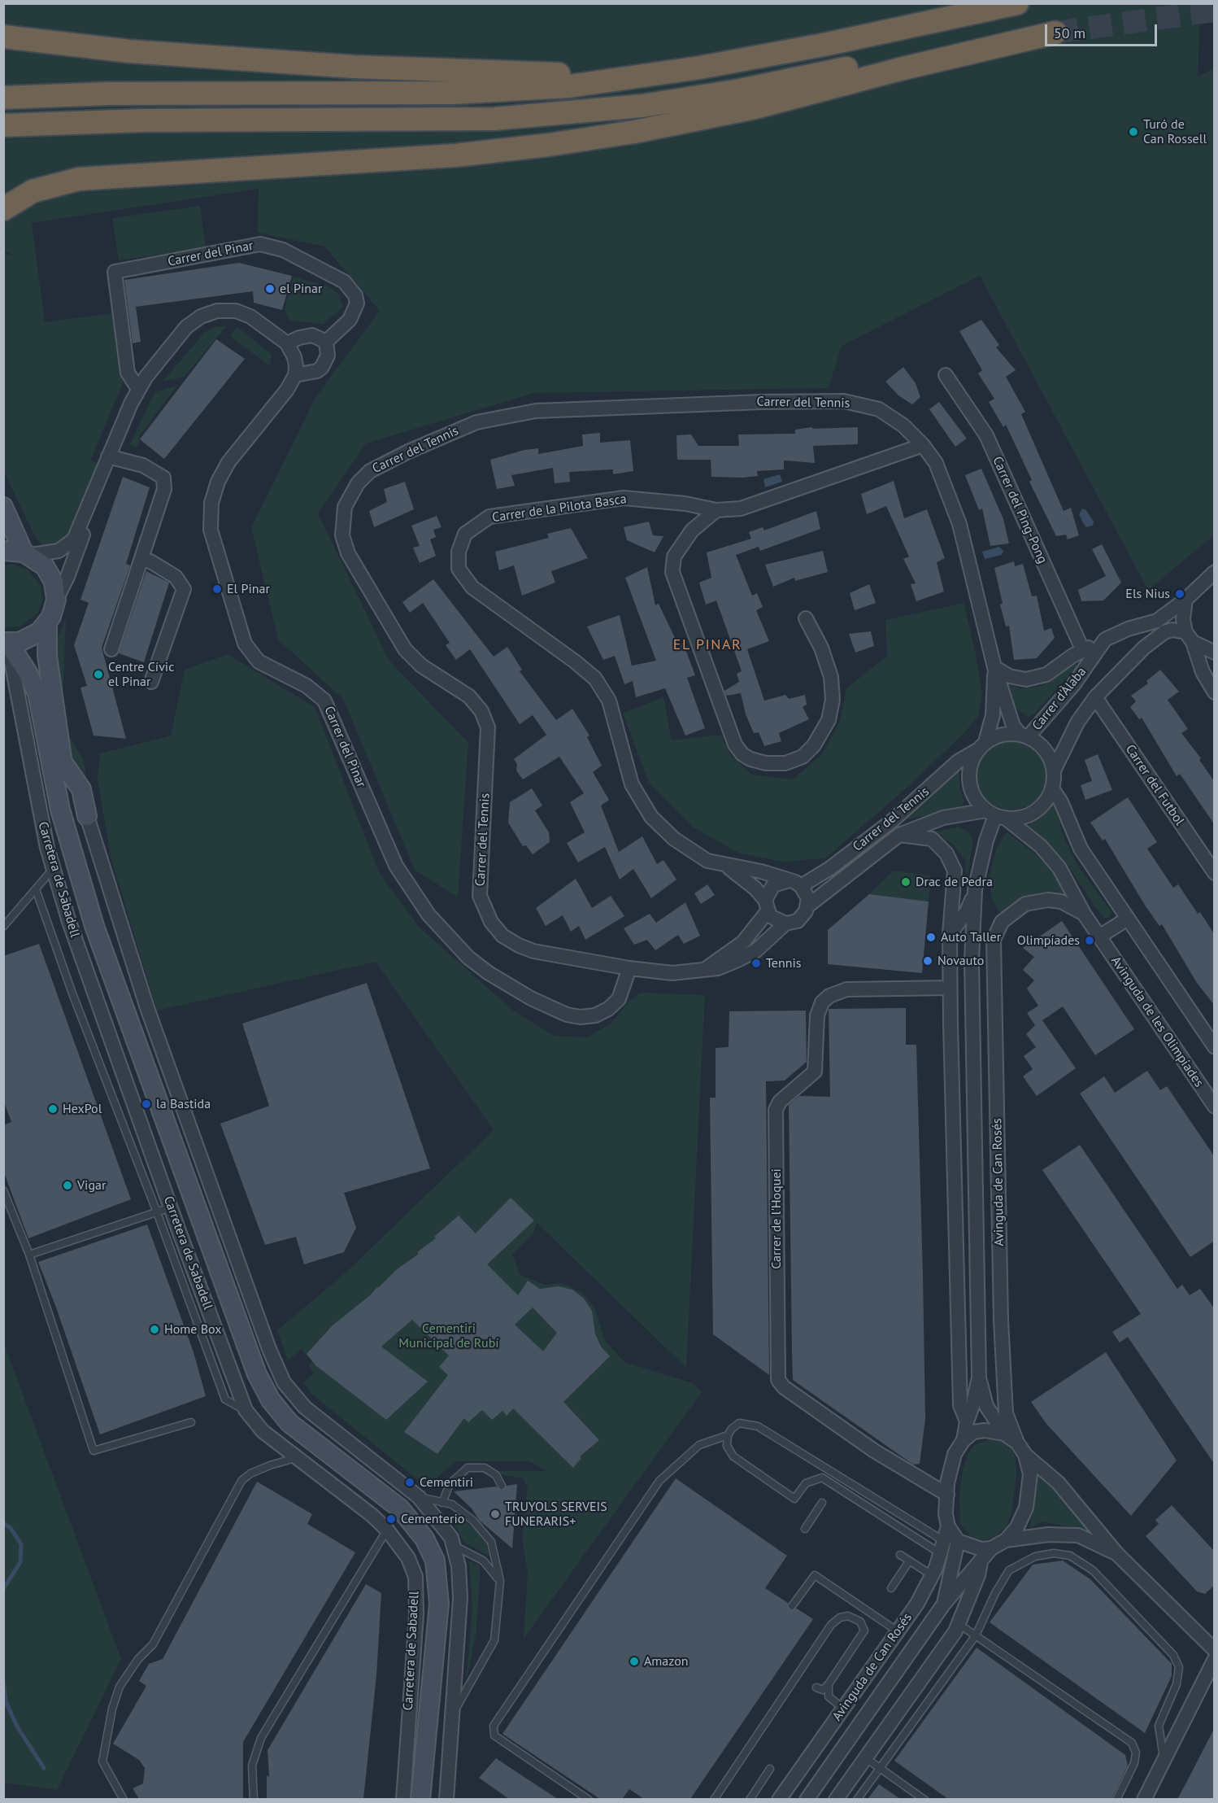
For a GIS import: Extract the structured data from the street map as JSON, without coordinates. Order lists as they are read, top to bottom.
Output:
{
  "streets": {
    "street": [
      "Carrer del Pinar",
      "Carrer del Tennis",
      "Carrer de la Pilota Basca",
      "Carrer del Ping-Pong",
      "Carrer d'Àlaba",
      "Carrer del Futbol",
      "Carretera de Sabadell",
      "Avinguda de les Olimpíades",
      "Avinguda de Can Rosés",
      "Carrer de l'Hoquei"
    ]
  },
  "crossings": [
    ["Carrer del Pinar", "Carrer del Tennis"],
    ["Carrer del Tennis", "Carrer de la Pilota Basca"],
    ["Carrer del Tennis", "Carrer d'Àlaba"],
    ["Carrer del Tennis", "Avinguda de les Olimpíades"],
    ["Carrer del Tennis", "Avinguda de Can Rosés"],
    ["Carrer d'Àlaba", "Carrer del Futbol"],
    ["Carrer d'Àlaba", "Avinguda de les Olimpíades"],
    ["Carrer d'Àlaba", "Avinguda de Can Rosés"],
    ["Avinguda de les Olimpíades", "Avinguda de Can Rosés"],
    ["Avinguda de Can Rosés", "Carrer de l'Hoquei"]
  ],
  "districts": ["EL PINAR"],
  "parks": ["Cementiri Municipal de Rubí"],
  "places": [
    "Turó de Can Rossell",
    "el Pinar",
    "El Pinar",
    "Els Nius",
    "Centre Cívic el Pinar",
    "Drac de Pedra",
    "Auto Taller",
    "Olimpíades",
    "Novauto",
    "Tennis",
    "la Bastida",
    "HexPol",
    "Vigar",
    "Home Box",
    "Cementiri",
    "TRUYOLS SERVEIS FUNERARIS+",
    "Cementerio",
    "Amazon"
  ],
  "scale_bar": "50 m"
}
